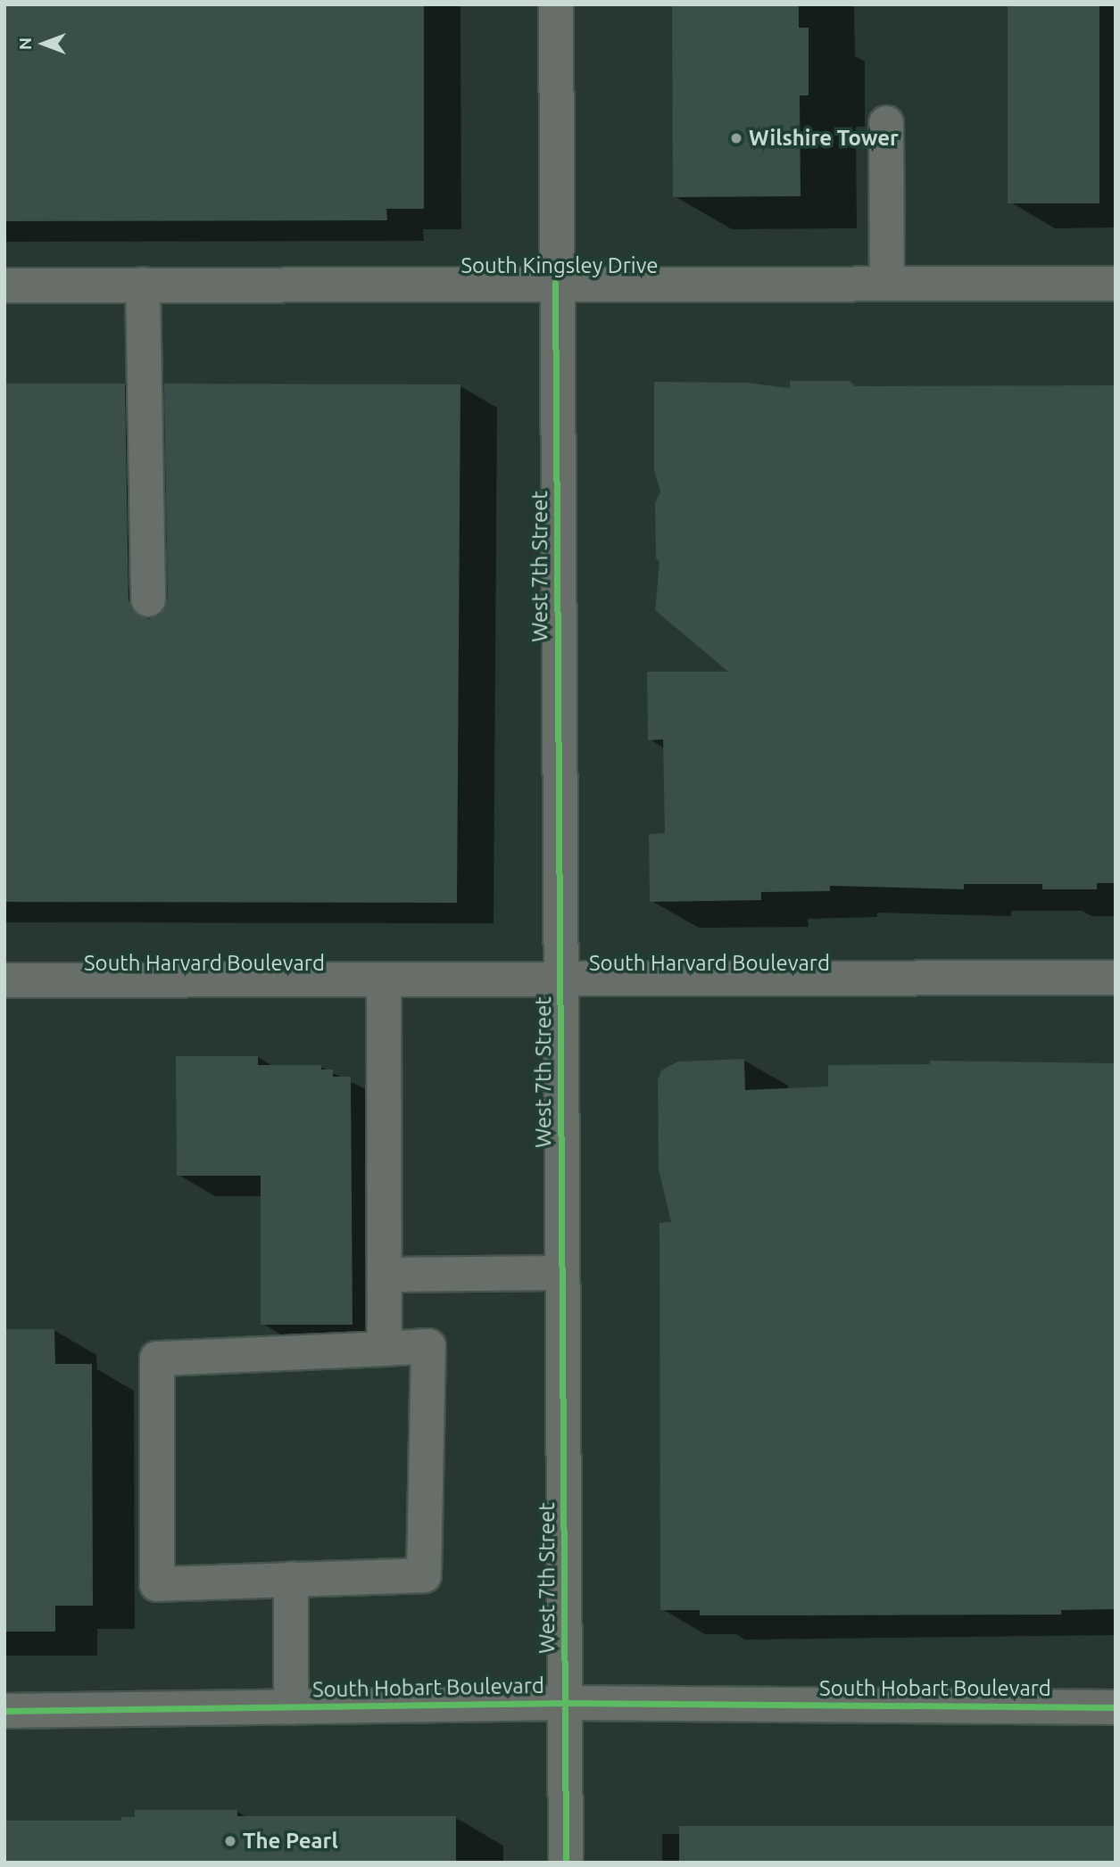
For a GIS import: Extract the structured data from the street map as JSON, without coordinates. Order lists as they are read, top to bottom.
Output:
{
  "streets": {
    "street": [
      "South Kingsley Drive",
      "West 7th Street",
      "South Harvard Boulevard",
      "South Hobart Boulevard"
    ]
  },
  "crossings": [
    ["South Kingsley Drive", "West 7th Street"],
    ["West 7th Street", "South Harvard Boulevard"],
    ["West 7th Street", "South Hobart Boulevard"]
  ],
  "places": ["Wilshire Tower", "The Pearl"],
  "north": "left"
}
